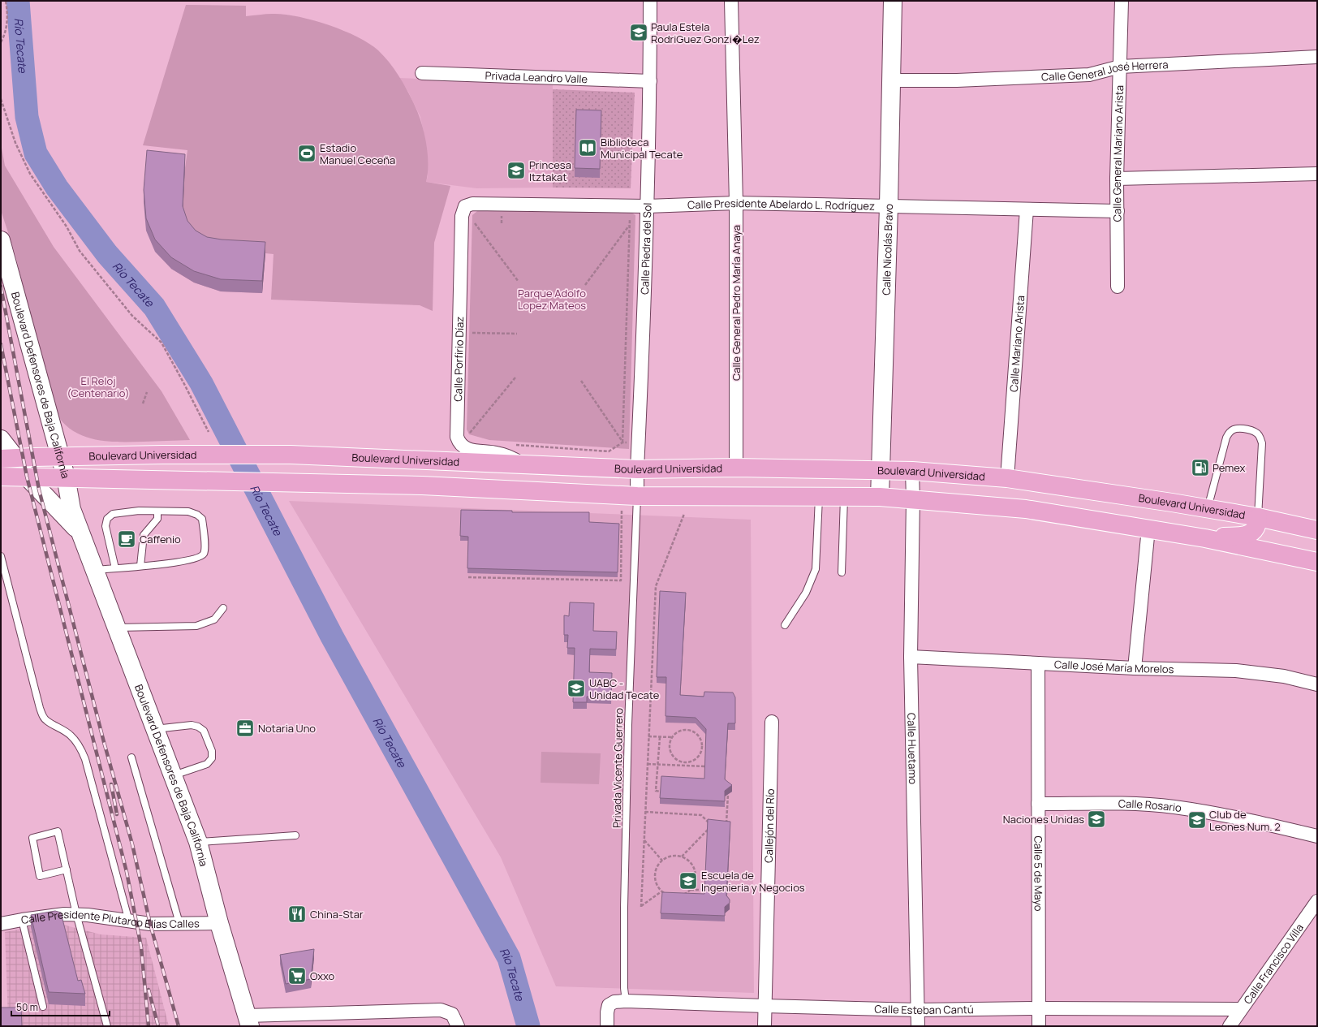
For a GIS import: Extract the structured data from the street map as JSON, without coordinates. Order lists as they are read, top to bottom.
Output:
{
  "streets": {
    "main road": ["Calle Nicolás Bravo", "Boulevard Defensores de Baja California", "Boulevard Universidad"],
    "street": [
      "Calle General José Herrera",
      "Privada Leandro Valle",
      "Calle General Mariano Arista",
      "Calle Presidente Abelardo L. Rodríguez",
      "Calle Piedra del Sol",
      "Calle General Pedro María Anaya",
      "Calle Mariano Arista",
      "Calle Porfirio Díaz",
      "Calle José María Morelos",
      "Calle Huetamo",
      "Calle Rosario",
      "Callejón del Río",
      "Calle 5 de Mayo",
      "Calle Presidente Plutarco Elías Calles",
      "Calle Francisco Villa",
      "Calle Esteban Cantú"
    ],
    "lane": ["Privada Vicente Guerrero"]
  },
  "crossings": [
    ["Calle General José Herrera", "Calle General Mariano Arista"],
    ["Calle General José Herrera", "Calle Nicolás Bravo"],
    ["Privada Leandro Valle", "Calle Piedra del Sol"],
    ["Calle General Mariano Arista", "Calle Presidente Abelardo L. Rodríguez"],
    ["Calle Presidente Abelardo L. Rodríguez", "Calle Piedra del Sol"],
    ["Calle Presidente Abelardo L. Rodríguez", "Calle Nicolás Bravo"],
    ["Calle Presidente Abelardo L. Rodríguez", "Calle General Pedro María Anaya"],
    ["Calle Presidente Abelardo L. Rodríguez", "Calle Mariano Arista"],
    ["Calle Presidente Abelardo L. Rodríguez", "Calle Porfirio Díaz"],
    ["Calle Piedra del Sol", "Boulevard Universidad"],
    ["Calle Piedra del Sol", "Privada Vicente Guerrero"],
    ["Calle Nicolás Bravo", "Boulevard Universidad"],
    ["Calle General Pedro María Anaya", "Boulevard Universidad"],
    ["Calle Mariano Arista", "Boulevard Universidad"],
    ["Boulevard Defensores de Baja California", "Boulevard Universidad"],
    ["Boulevard Defensores de Baja California", "Calle Presidente Plutarco Elías Calles"],
    ["Boulevard Universidad", "Calle Huetamo"],
    ["Boulevard Universidad", "Privada Vicente Guerrero"],
    ["Calle José María Morelos", "Calle Huetamo"],
    ["Calle José María Morelos", "Calle 5 de Mayo"],
    ["Calle Huetamo", "Calle Esteban Cantú"],
    ["Privada Vicente Guerrero", "Calle Esteban Cantú"],
    ["Calle Rosario", "Calle 5 de Mayo"],
    ["Callejón del Río", "Calle Esteban Cantú"],
    ["Calle 5 de Mayo", "Calle Esteban Cantú"],
    ["Calle Francisco Villa", "Calle Esteban Cantú"]
  ],
  "water": ["Río Tecate"],
  "parks": ["Parque Adolfo Lopez Mateos", "El Reloj (Centenario)"],
  "places": {
    "school or university": [
      "Paula Estela RodriGuez Gonzi�Lez",
      "Princesa Itztakat",
      "UABC - Unidad Tecate",
      "Naciones Unidas",
      "Club de Leones Num. 2",
      "Escuela de Ingenieria y Negocios"
    ],
    "library": ["Biblioteca Municipal Tecate"],
    "sports": ["Estadio Manuel Ceceña"],
    "fuel station": ["Pemex"],
    "cafe": ["Caffenio"],
    "office": ["Notaria Uno"],
    "restaurant": ["China-Star"],
    "supermarket": ["Oxxo"]
  },
  "scale_bar": "50 m"
}
